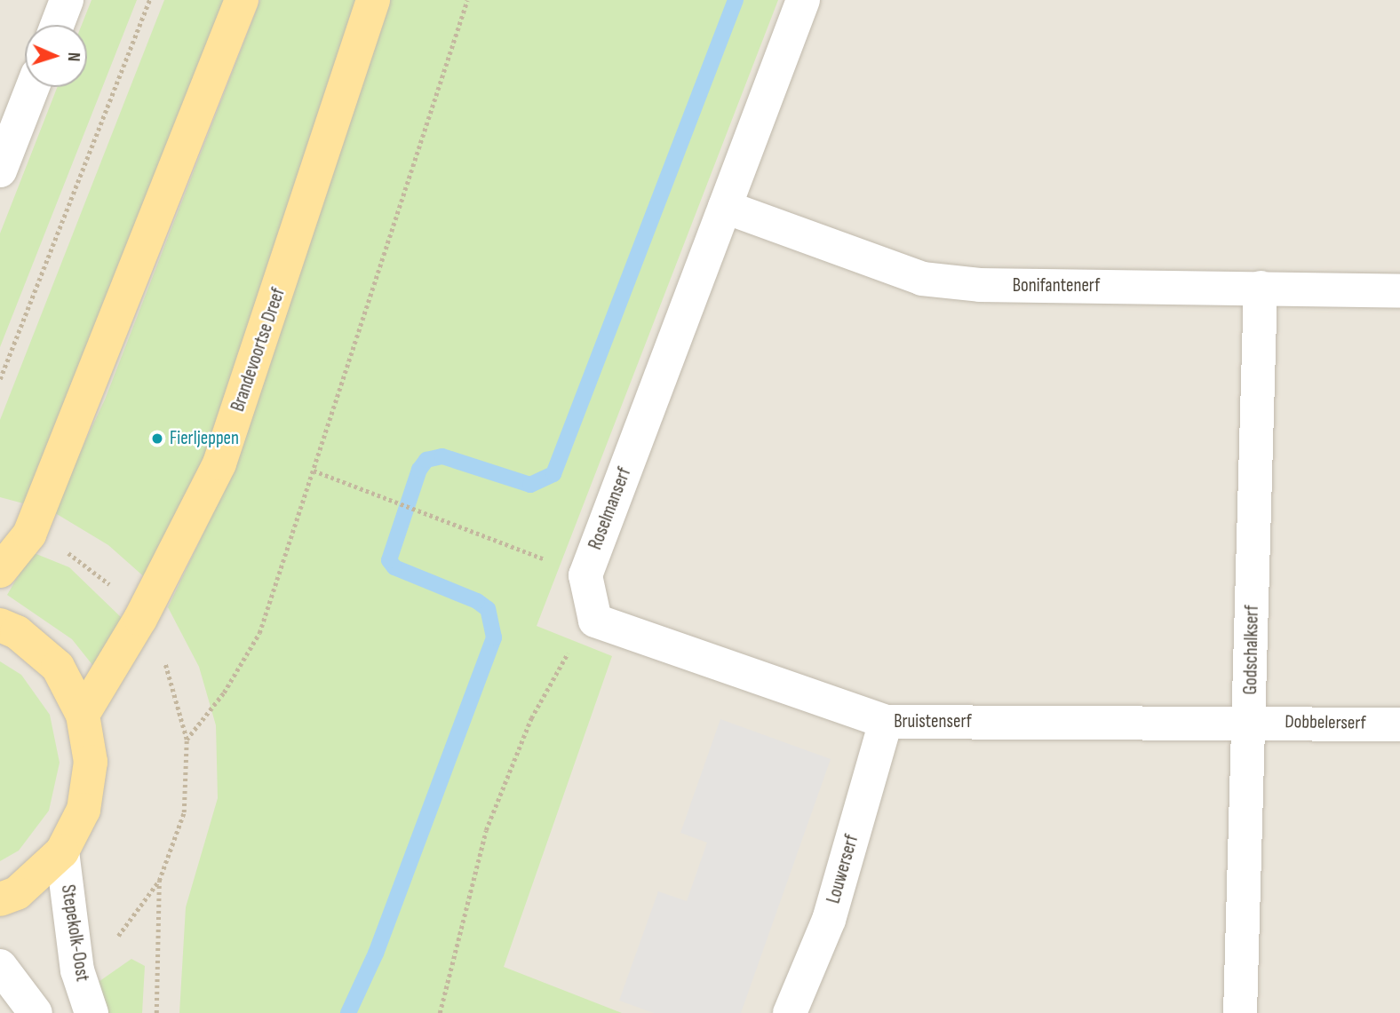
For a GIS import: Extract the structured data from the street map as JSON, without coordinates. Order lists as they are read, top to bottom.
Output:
{
  "streets": {
    "main road": ["Brandevoortse Dreef"],
    "street": [
      "Bonifantenerf",
      "Roselmanserf",
      "Godschalkserf",
      "Bruistenserf",
      "Dobbelerserf",
      "Louwerserf",
      "Stepekolk-Oost"
    ]
  },
  "crossings": [
    ["Bonifantenerf", "Roselmanserf"],
    ["Bonifantenerf", "Godschalkserf"],
    ["Godschalkserf", "Bruistenserf"],
    ["Godschalkserf", "Dobbelerserf"],
    ["Bruistenserf", "Dobbelerserf"],
    ["Bruistenserf", "Louwerserf"]
  ],
  "places": ["Fierljeppen"],
  "north": "right"
}
